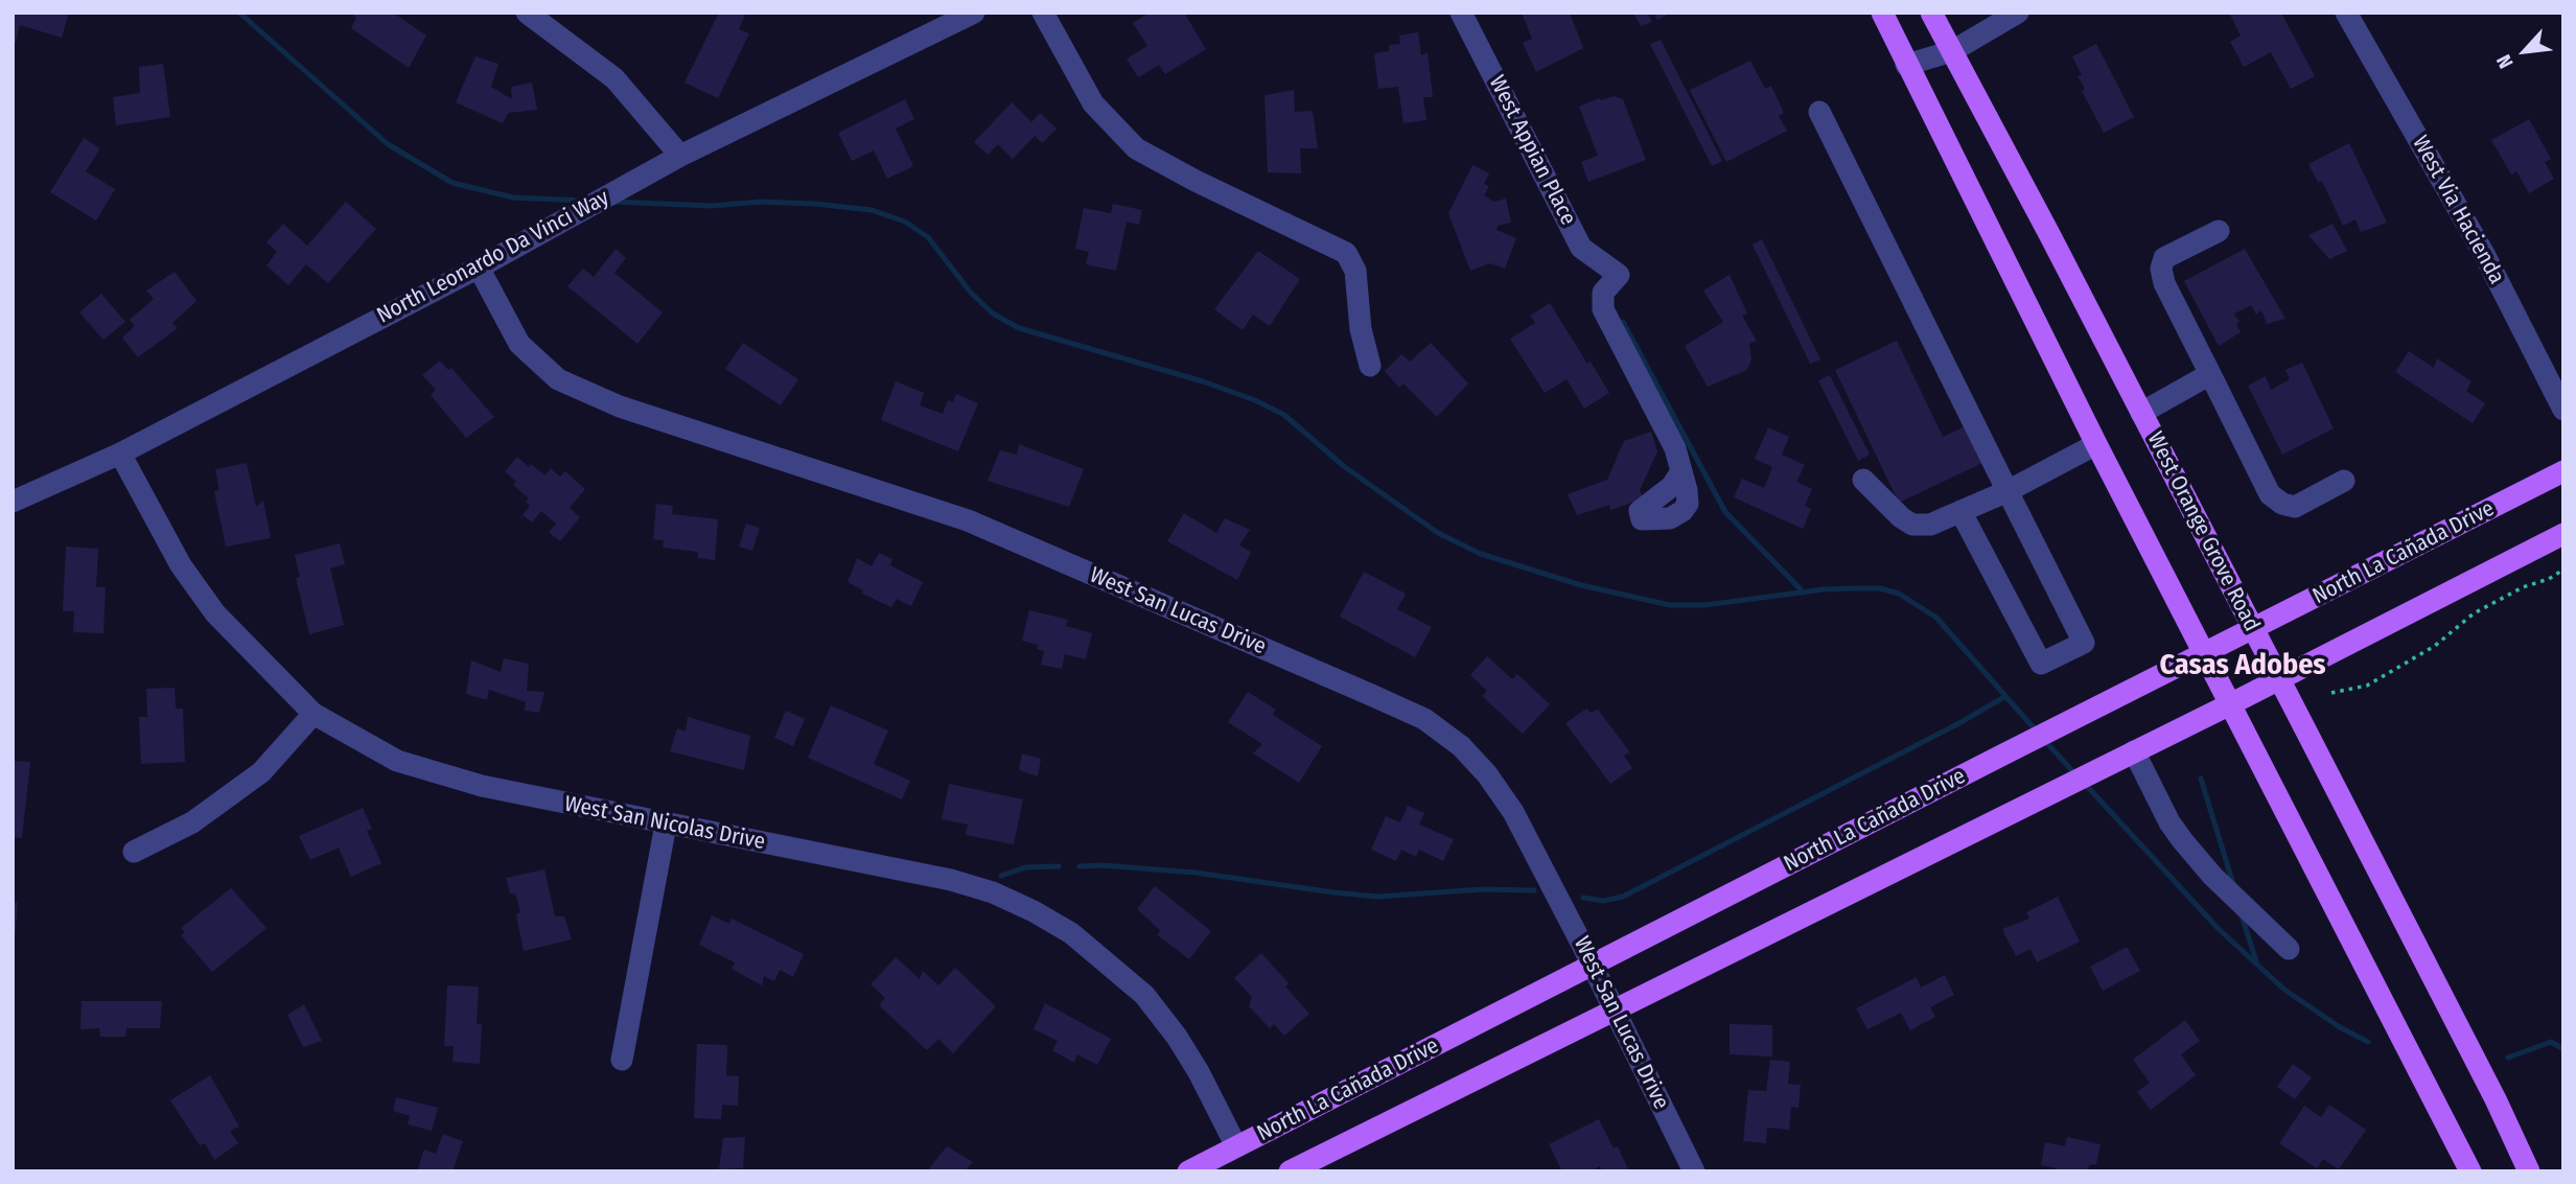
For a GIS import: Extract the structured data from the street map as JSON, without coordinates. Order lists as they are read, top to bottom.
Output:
{
  "streets": {
    "main road": ["West Orange Grove Road", "North La Cañada Drive"],
    "street": [
      "West Appian Place",
      "West Via Hacienda",
      "North Leonardo Da Vinci Way",
      "West San Lucas Drive",
      "West San Nicolas Drive"
    ]
  },
  "crossings": [
    ["North Leonardo Da Vinci Way", "West San Lucas Drive"],
    ["North Leonardo Da Vinci Way", "West San Nicolas Drive"],
    ["West Orange Grove Road", "North La Cañada Drive"],
    ["North La Cañada Drive", "West San Lucas Drive"],
    ["North La Cañada Drive", "West San Nicolas Drive"]
  ],
  "districts": ["Casas Adobes"],
  "north": "bottom left"
}
